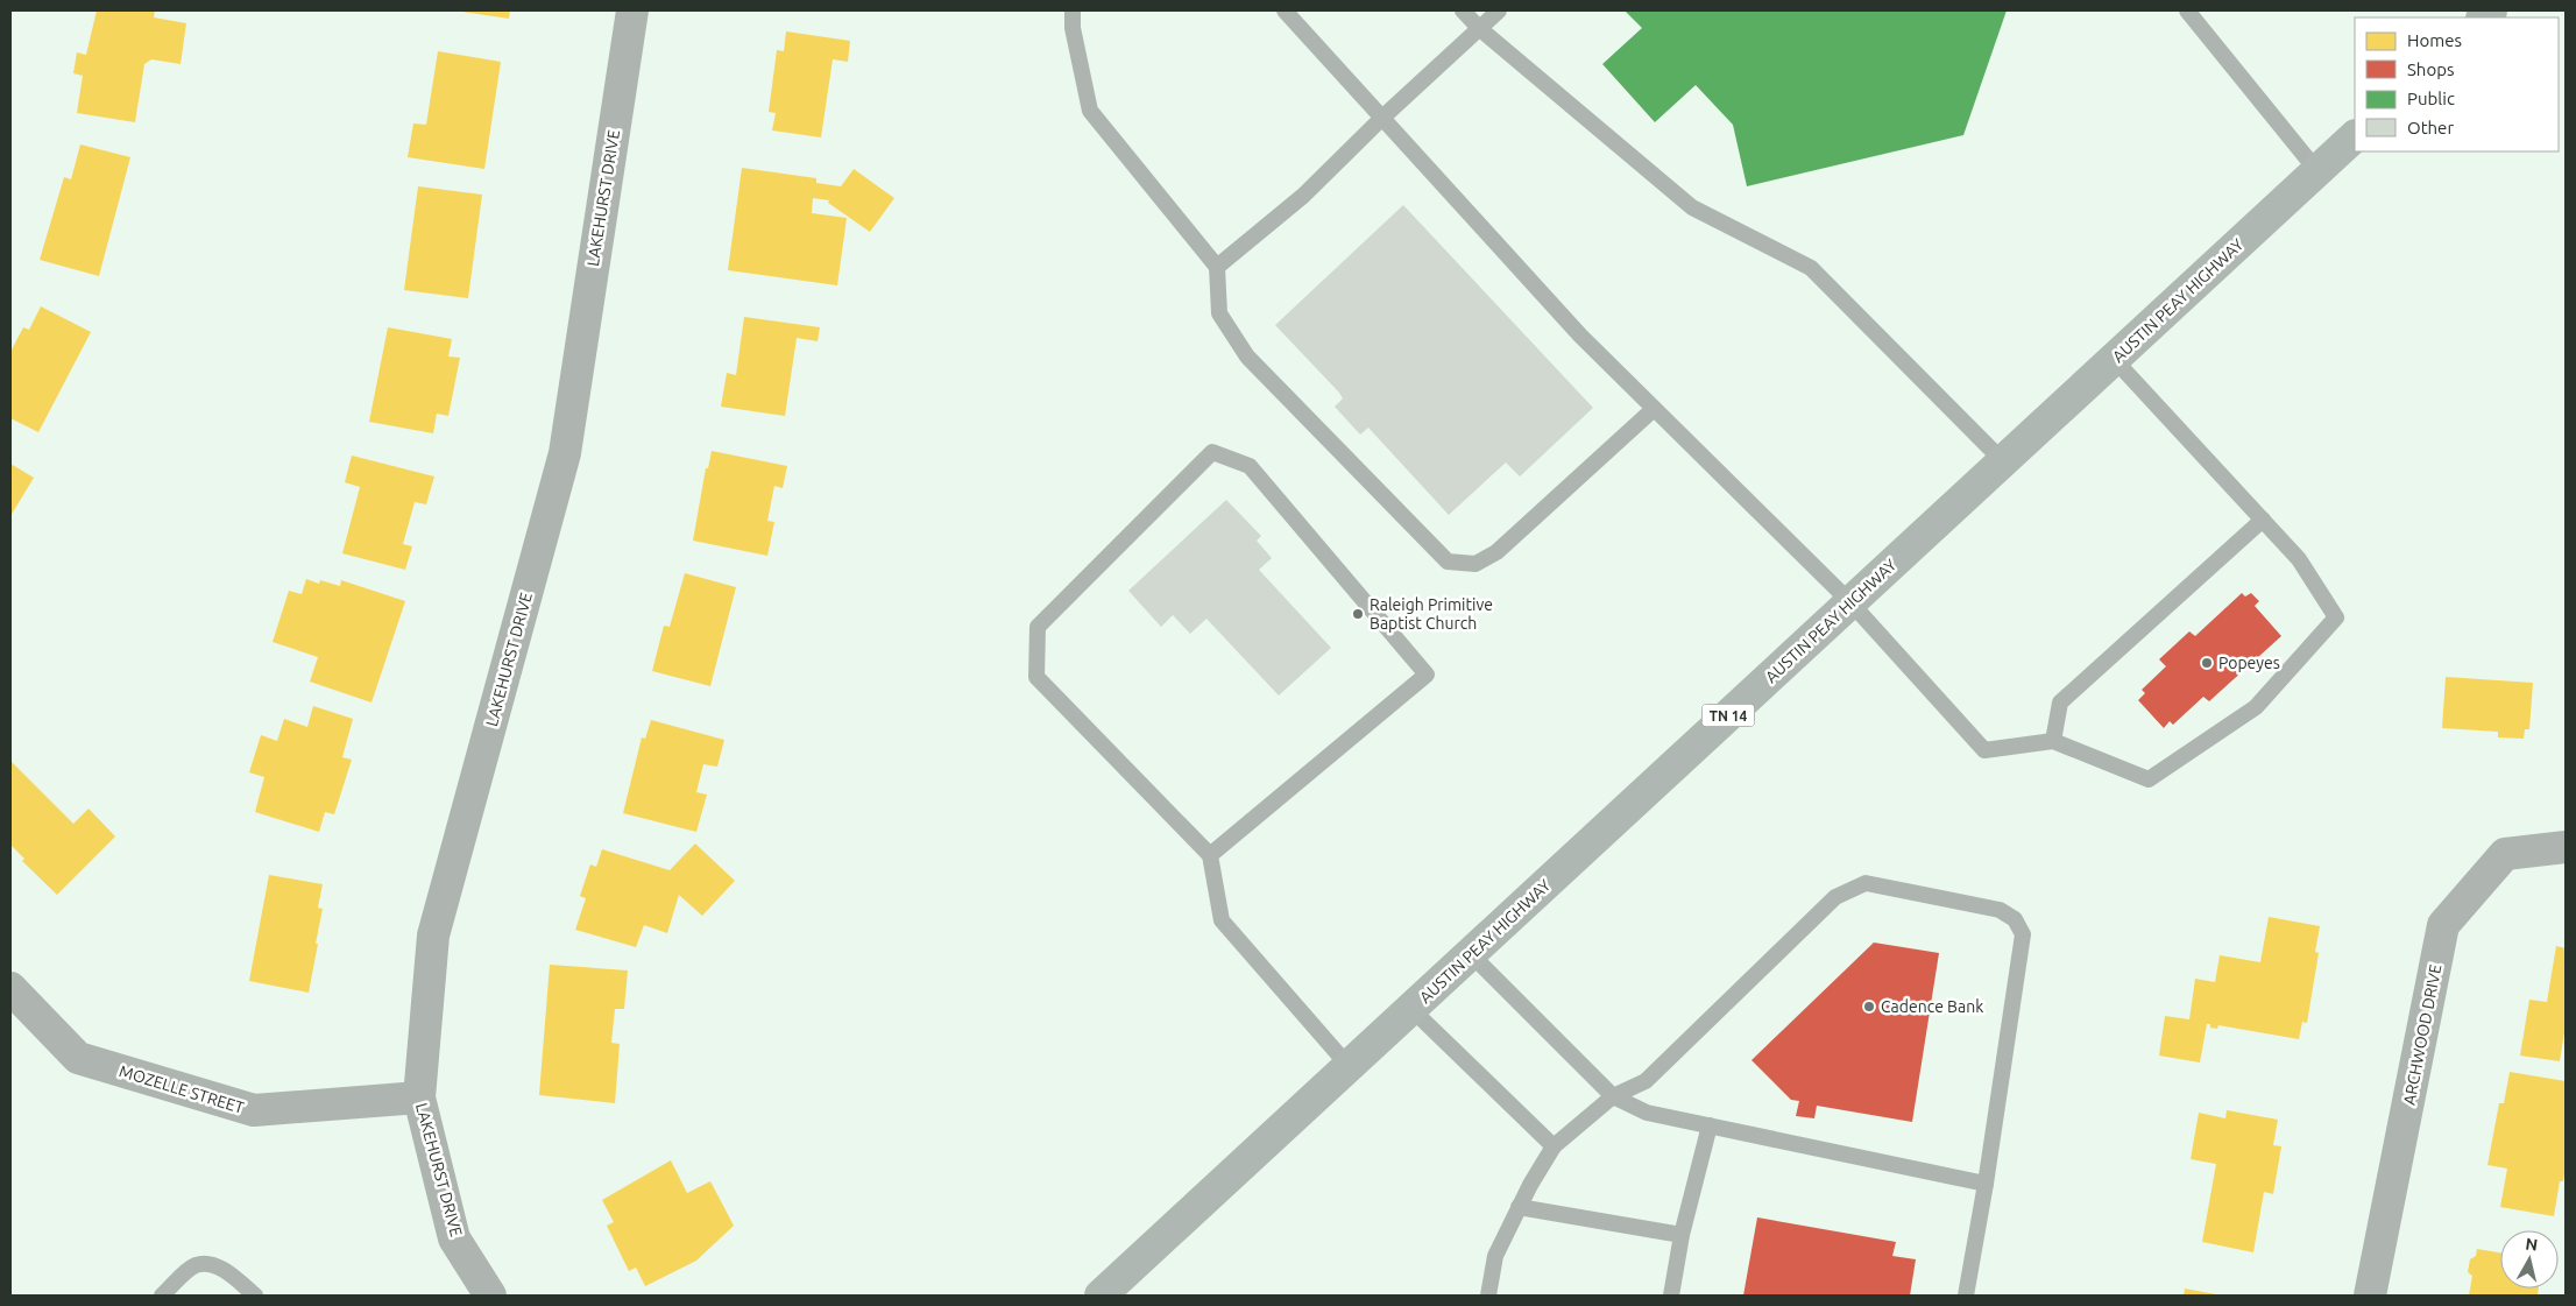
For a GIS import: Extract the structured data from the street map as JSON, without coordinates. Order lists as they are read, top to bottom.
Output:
{
  "streets": {
    "main road": ["AUSTIN PEAY HIGHWAY", "TN 14"],
    "street": ["LAKEHURST DRIVE", "ARCHWOOD DRIVE", "MOZELLE STREET"]
  },
  "crossings": [
    ["LAKEHURST DRIVE", "MOZELLE STREET"]
  ],
  "places": ["Raleigh Primitive Baptist Church", "Popeyes", "Cadence Bank"],
  "legend": [
    "Homes",
    "Shops",
    "Public",
    "Other"
  ],
  "north": "top"
}
